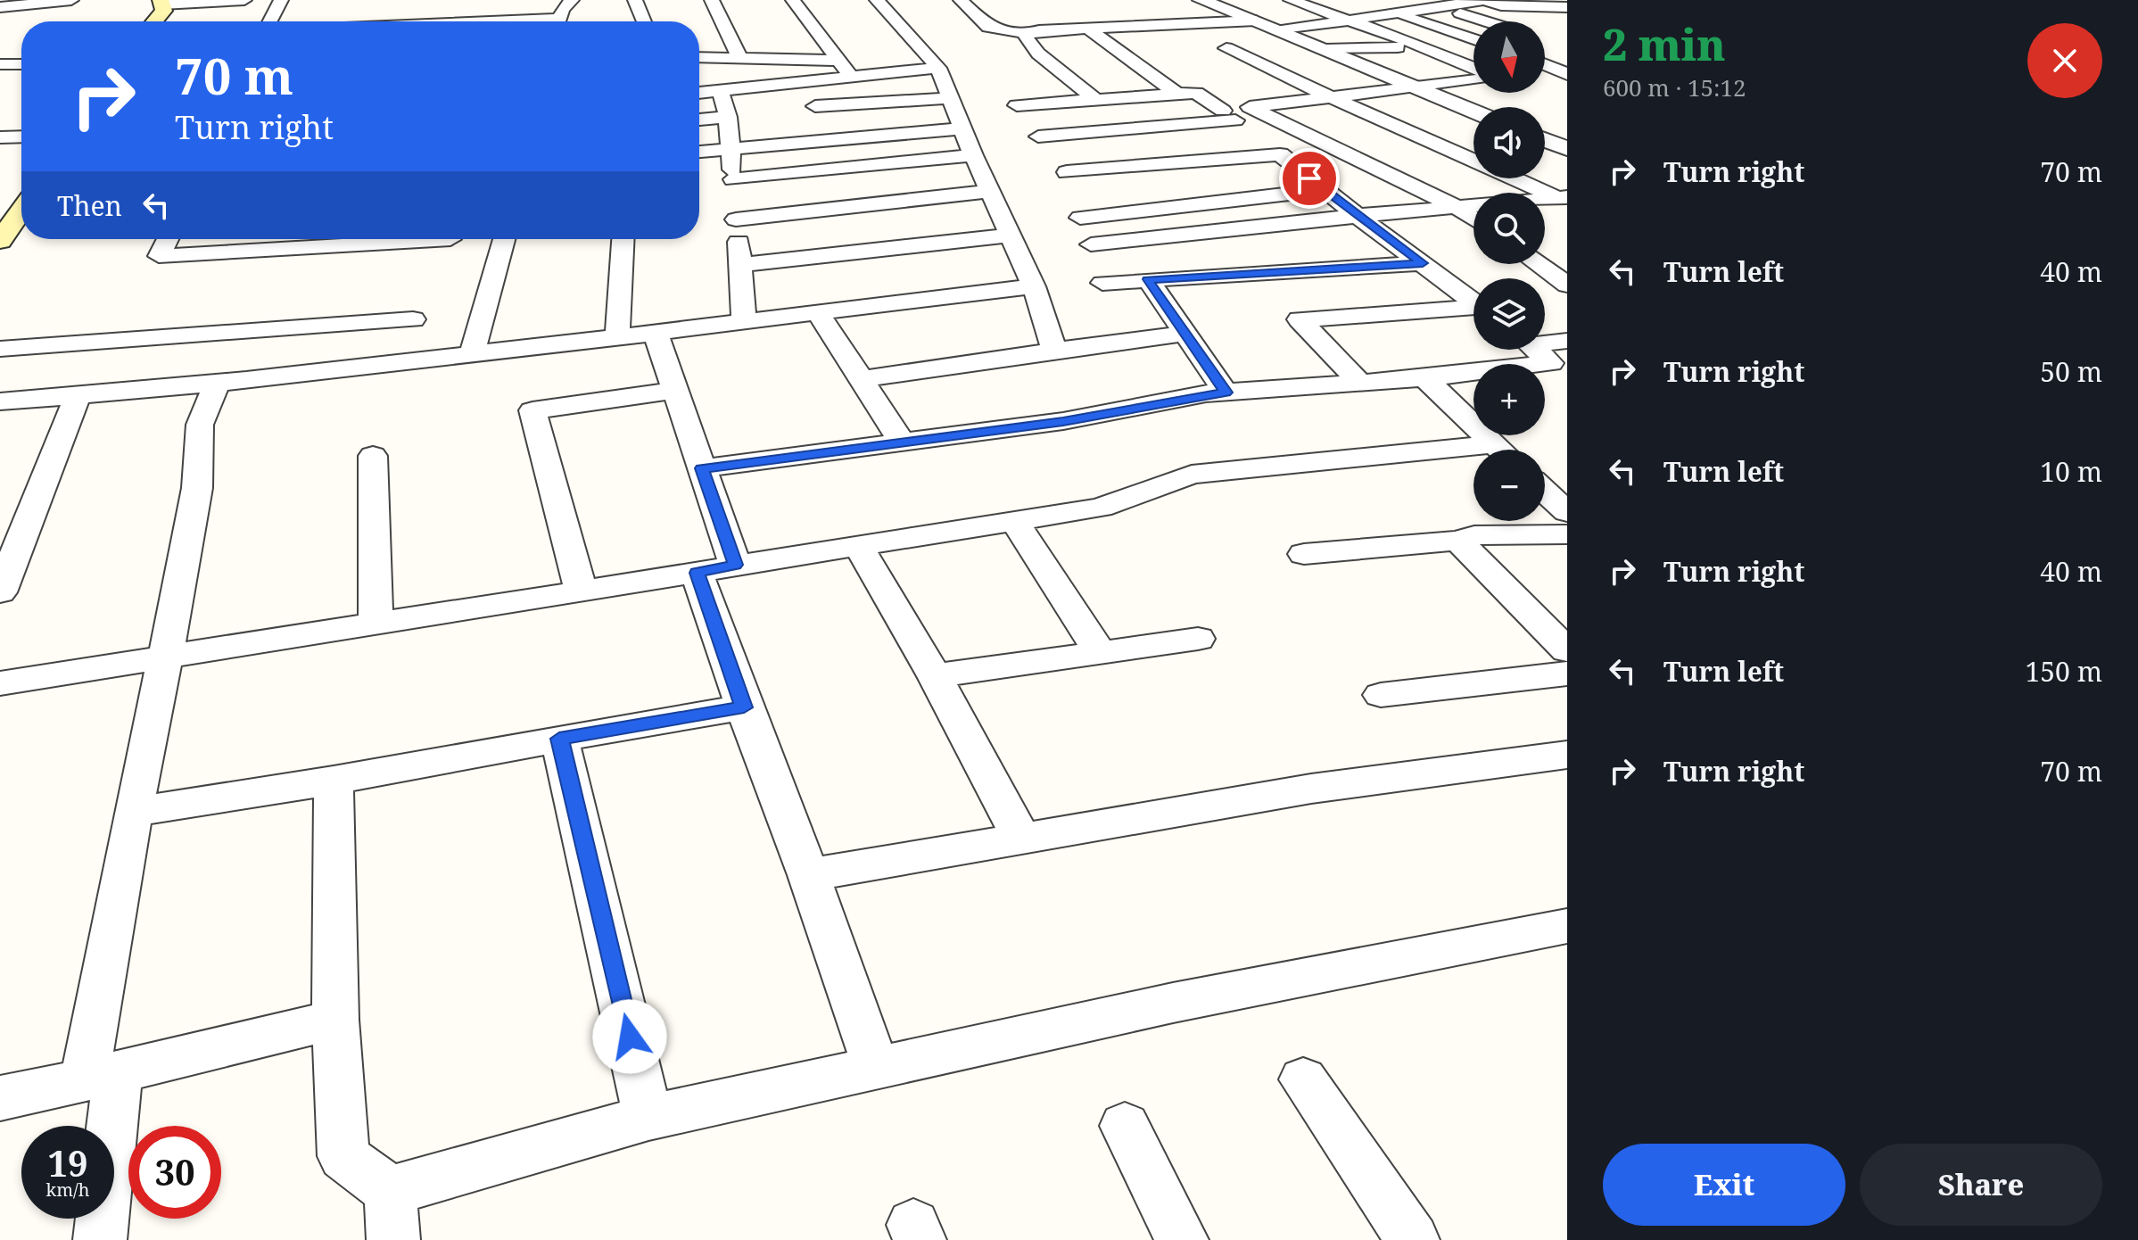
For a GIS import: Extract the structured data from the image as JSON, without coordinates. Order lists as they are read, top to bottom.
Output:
{
  "north": "bottom",
  "page": {
    "heading": ["2 min", "600 m · 15:12"],
    "map_buttons": ["+", "−"],
    "turn": ["70 m", "Turn right"],
    "list": [
      {
        "name": "Turn right",
        "value": "70 m"
      },
      {
        "name": "Turn left",
        "value": "40 m"
      },
      {
        "name": "Turn right",
        "value": "50 m"
      },
      {
        "name": "Turn left",
        "value": "10 m"
      },
      {
        "name": "Turn right",
        "value": "40 m"
      },
      {
        "name": "Turn left",
        "value": "150 m"
      },
      {
        "name": "Turn right",
        "value": "70 m"
      }
    ],
    "then": "Then",
    "speed": "19 km/h",
    "limit": "30",
    "buttons": ["Exit", "Share"]
  }
}
